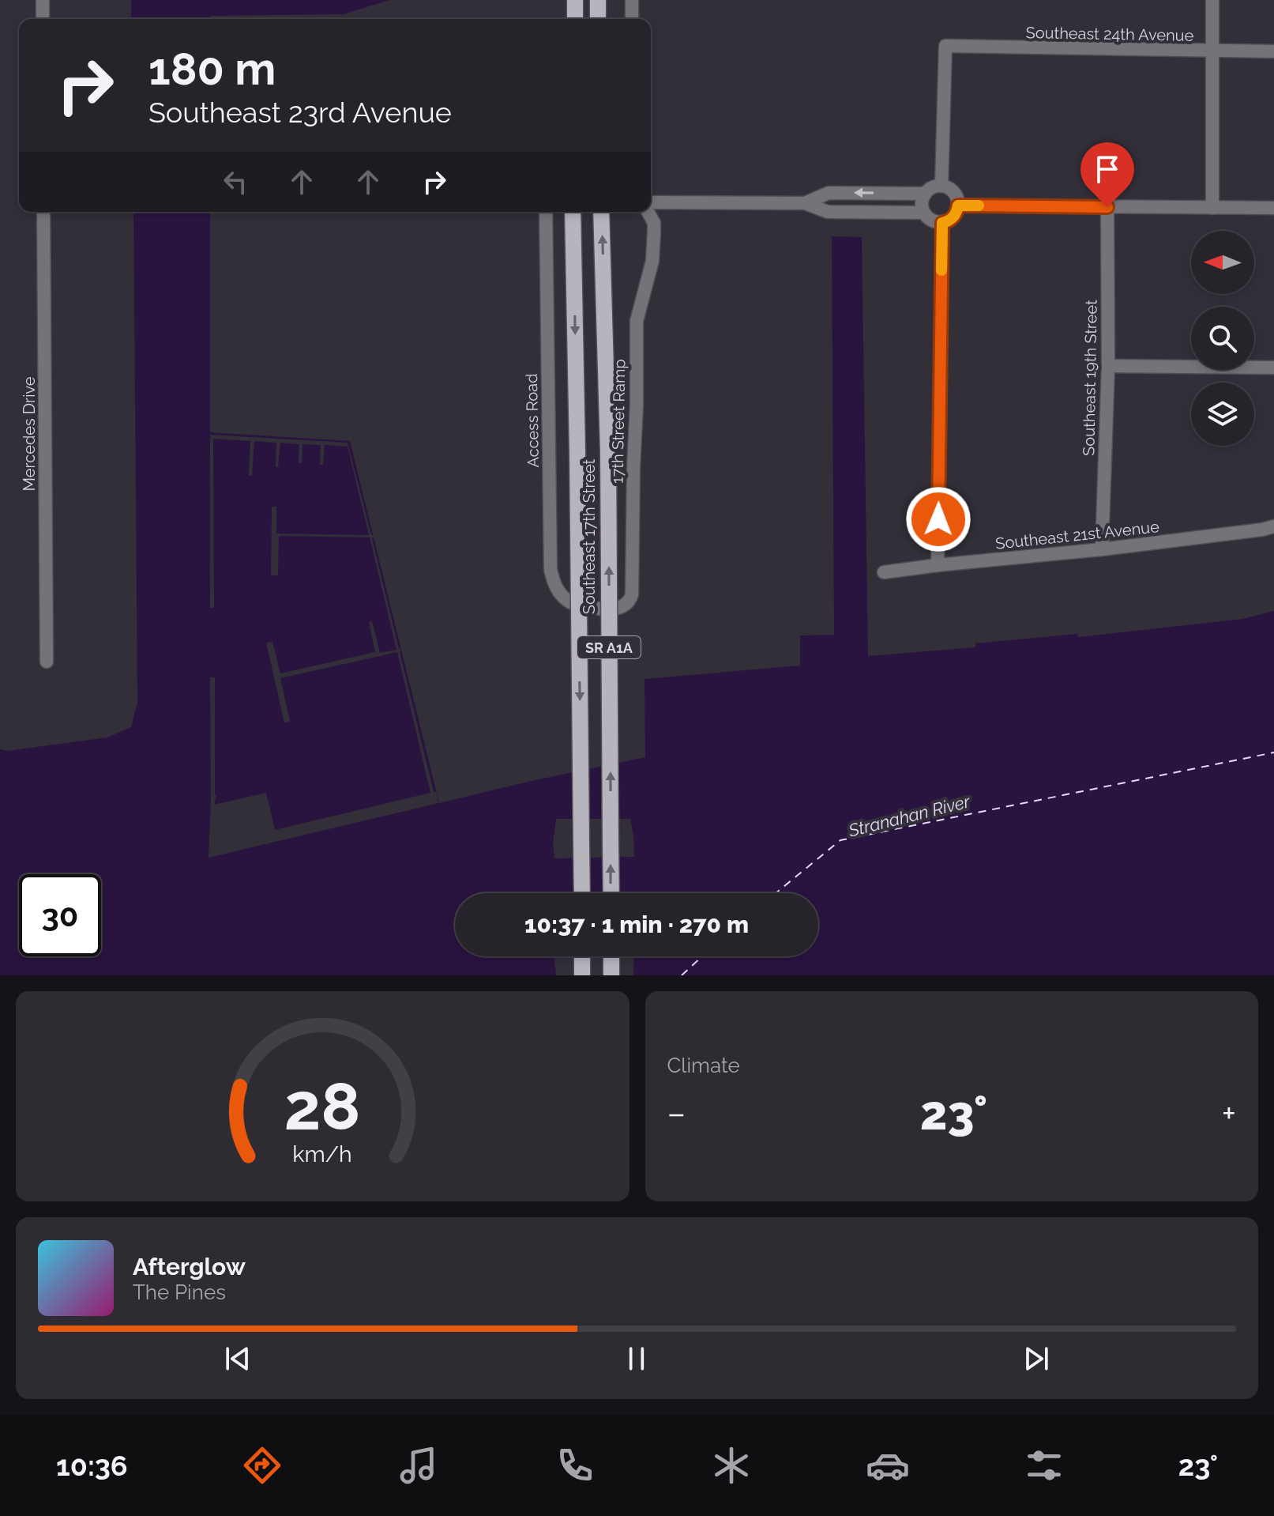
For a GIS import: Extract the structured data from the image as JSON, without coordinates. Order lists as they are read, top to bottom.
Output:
{
  "streets": {
    "main road": ["Southeast 17th Street", "SR A1A"],
    "street": [
      "Southeast 24th Avenue",
      "Southeast 19th Street",
      "Access Road",
      "17th Street Ramp",
      "Mercedes Drive",
      "Southeast 21st Avenue"
    ]
  },
  "crossings": [
    ["Southeast 19th Street", "Southeast 21st Avenue"],
    ["Access Road", "17th Street Ramp"]
  ],
  "water": ["Stranahan River"],
  "north": "left",
  "page": {
    "turn": ["180 m", "Southeast 23rd Avenue"],
    "limit": "30",
    "trip": "10:37 · 1 min · 270 m",
    "tile": "Climate",
    "heat": ["−", "23°", "+"],
    "song": ["Afterglow", "The Pines"],
    "tabs": ["10:36", "23°"],
    "gauge": ["28", "km/h"]
  }
}
